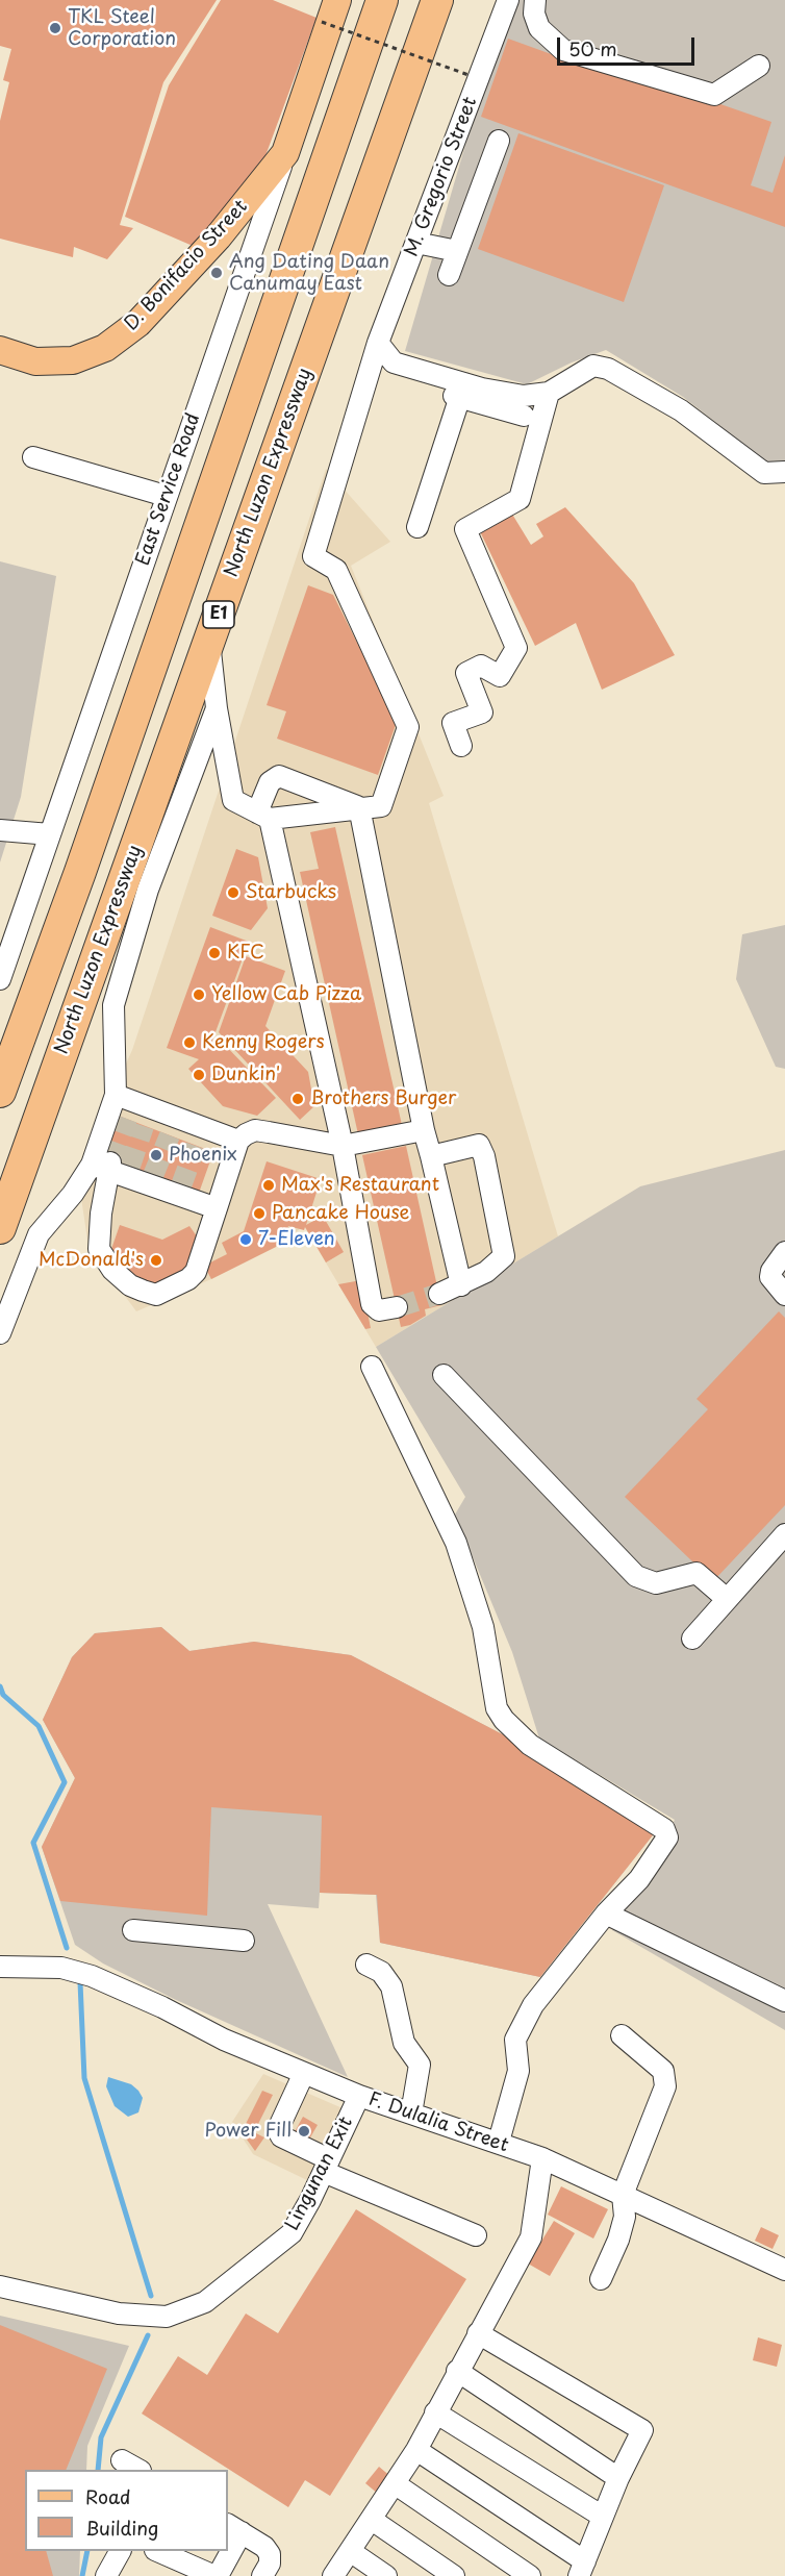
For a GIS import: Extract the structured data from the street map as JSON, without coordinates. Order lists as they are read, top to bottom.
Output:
{
  "streets": {
    "highway": ["North Luzon Expressway", "E1"],
    "main road": ["D. Bonifacio Street", "East Service Road"],
    "street": ["M. Gregorio Street", "F. Dulalia Street", "Lingunan Exit"]
  },
  "crossings": [
    ["D. Bonifacio Street", "East Service Road"],
    ["F. Dulalia Street", "Lingunan Exit"]
  ],
  "places": [
    "TKL Steel Corporation",
    "Ang Dating Daan Canumay East",
    "Starbucks",
    "KFC",
    "Yellow Cab Pizza",
    "Kenny Rogers",
    "Dunkin'",
    "Brothers Burger",
    "Phoenix",
    "Max's Restaurant",
    "Pancake House",
    "7-Eleven",
    "McDonald's",
    "Power Fill"
  ],
  "legend": ["Road", "Building"],
  "scale_bar": "50 m"
}
